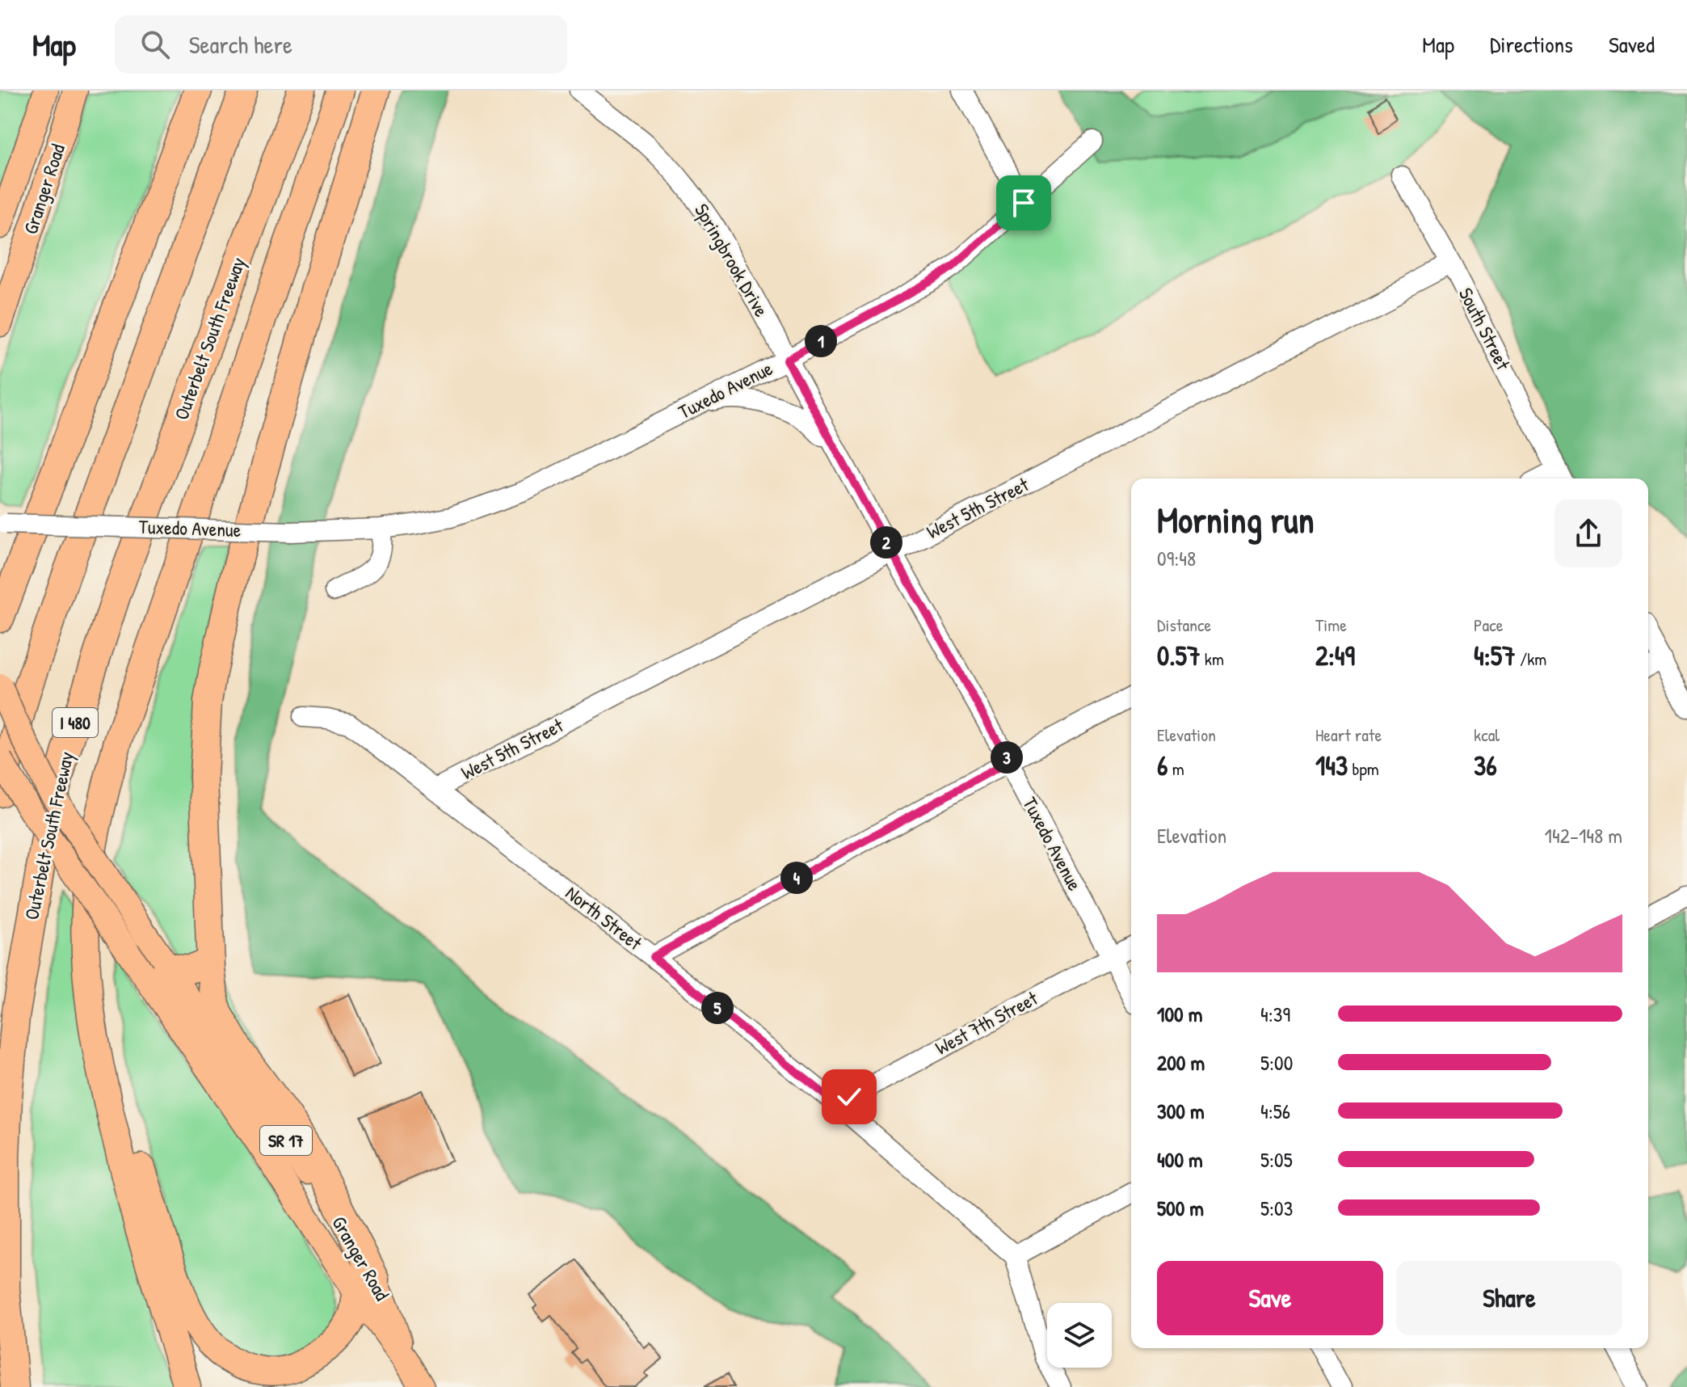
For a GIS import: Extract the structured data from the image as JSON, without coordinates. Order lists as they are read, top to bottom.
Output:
{
  "streets": {
    "highway": ["Outerbelt South Freeway", "I 480"],
    "main road": ["Granger Road", "SR 17"],
    "street": [
      "Springbrook Drive",
      "South Street",
      "Tuxedo Avenue",
      "West 5th Street",
      "North Street",
      "West 7th Street"
    ]
  },
  "crossings": [
    ["Springbrook Drive", "Tuxedo Avenue"],
    ["South Street", "West 5th Street"],
    ["Tuxedo Avenue", "West 5th Street"],
    ["Tuxedo Avenue", "West 7th Street"],
    ["West 5th Street", "North Street"],
    ["North Street", "West 7th Street"]
  ],
  "page": {
    "header": "Map",
    "search": "Search here",
    "nav": ["Map", "Directions", "Saved"],
    "pins": [
      "1",
      "2",
      "3",
      "4",
      "5"
    ],
    "heading": ["Morning run", "09:48"],
    "stats": [
      ["Distance", "0.57 km"],
      ["Time", "2:49"],
      ["Pace", "4:57 /km"],
      ["Elevation", "6 m"],
      ["Heart rate", "143 bpm"],
      ["kcal", "36"]
    ],
    "chart": ["Elevation", "142–148 m"],
    "list": [
      {
        "name": "100 m",
        "note": "4:39"
      },
      {
        "name": "200 m",
        "note": "5:00"
      },
      {
        "name": "300 m",
        "note": "4:56"
      },
      {
        "name": "400 m",
        "note": "5:05"
      },
      {
        "name": "500 m",
        "note": "5:03"
      }
    ],
    "buttons": ["Save", "Share"]
  }
}
